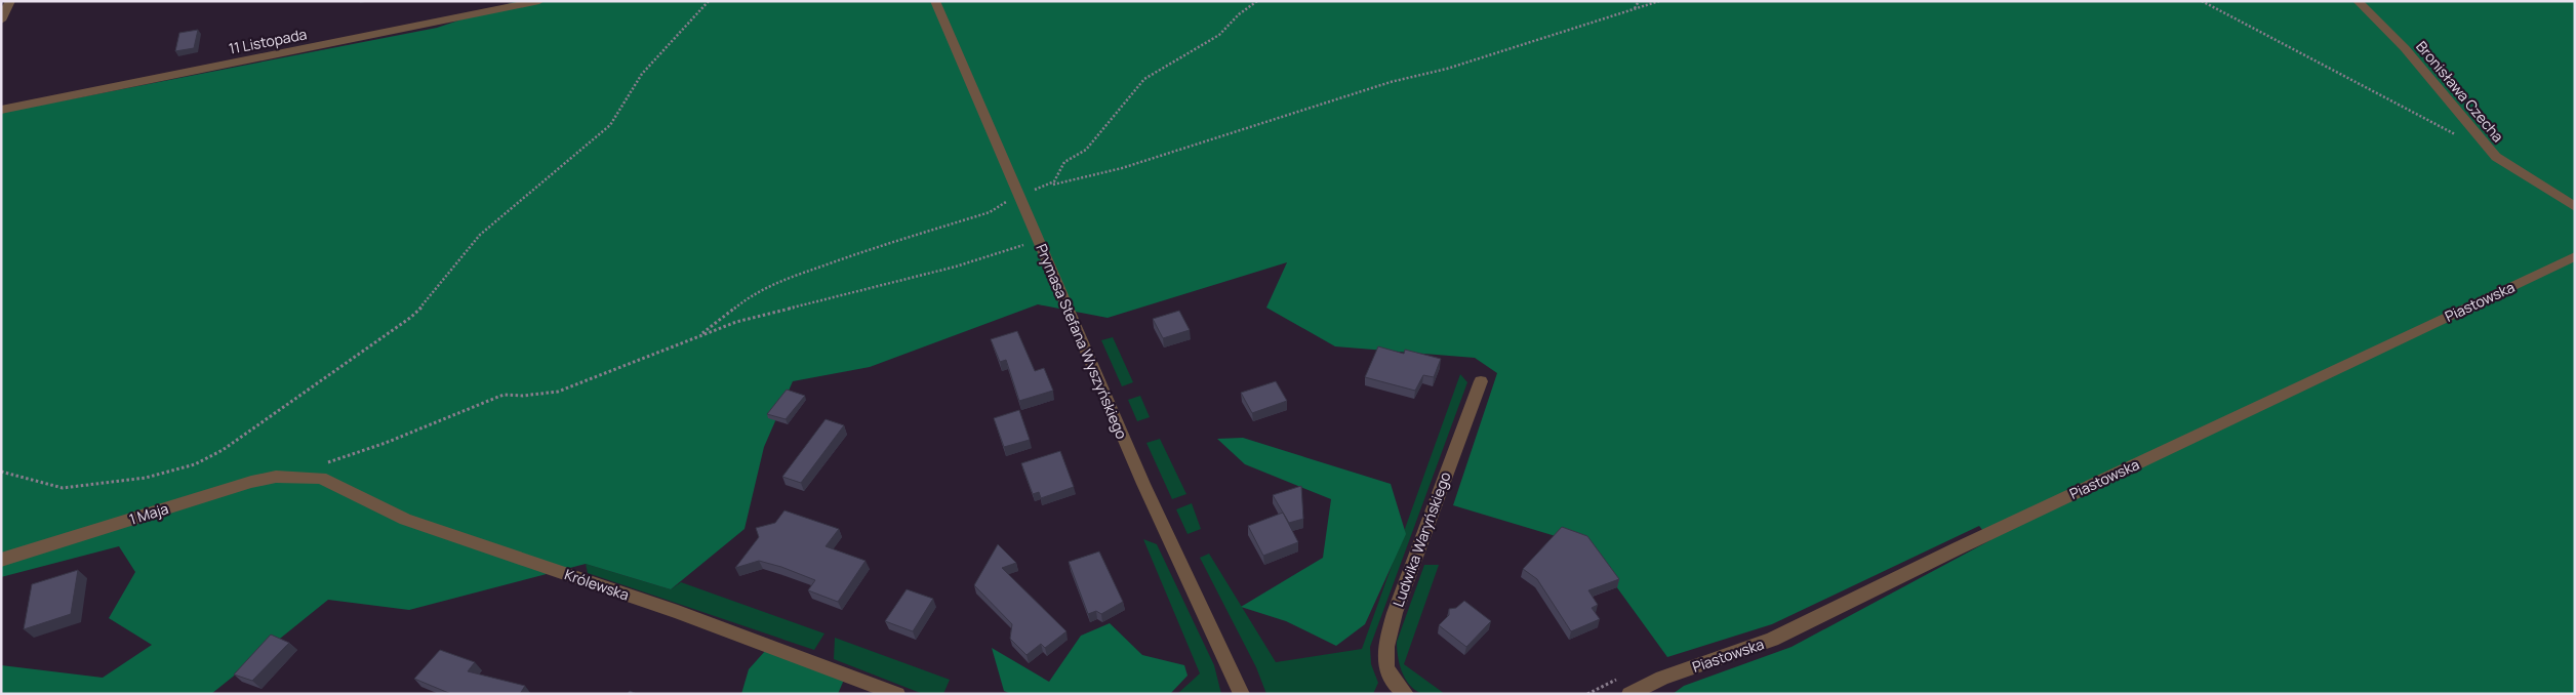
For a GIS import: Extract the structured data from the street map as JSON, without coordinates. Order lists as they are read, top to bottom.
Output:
{
  "streets": {
    "street": [
      "11 Listopada",
      "Bronisława Czecha",
      "Piastowska",
      "Prymasa Stefana Wyszyńskiego",
      "1 Maja",
      "Ludwika Waryńskiego",
      "Królewska"
    ]
  },
  "crossings": [
    ["1 Maja", "Królewska"]
  ]
}
